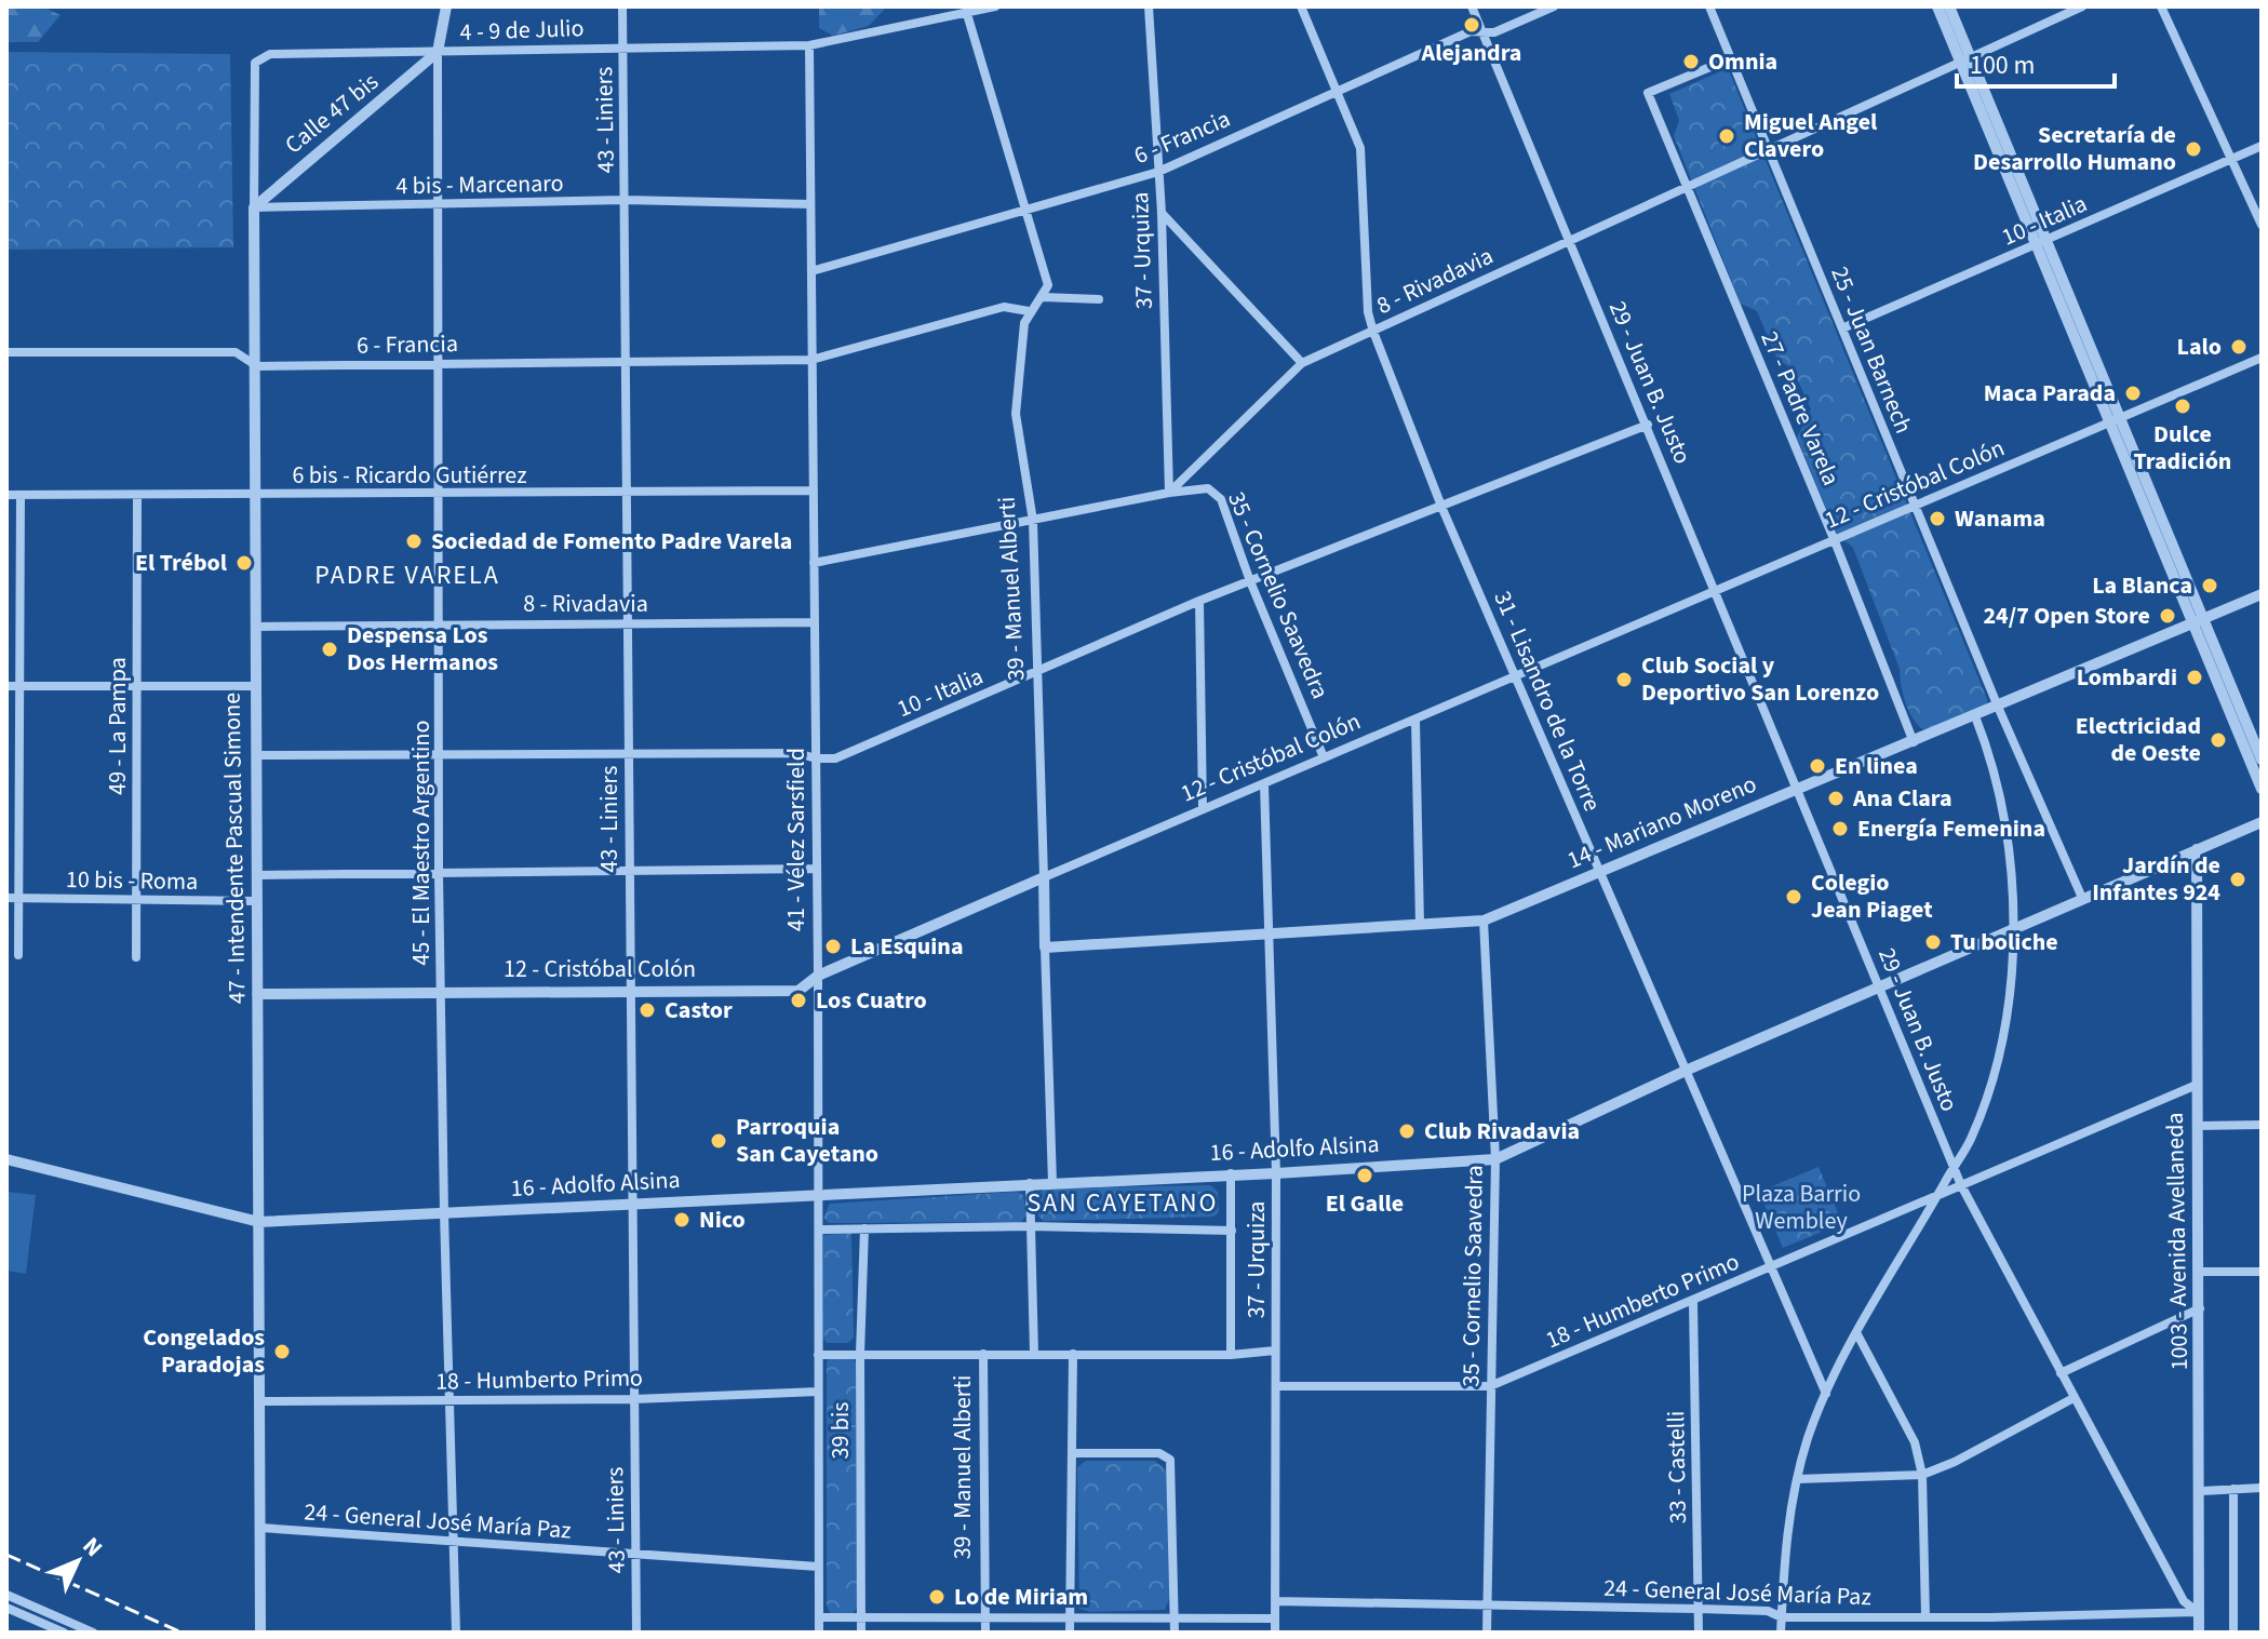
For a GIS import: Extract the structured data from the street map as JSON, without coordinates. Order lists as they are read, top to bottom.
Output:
{
  "streets": {
    "street": [
      "4 - 9 de Julio",
      "Calle 47 bis",
      "43 - Liniers",
      "6 - Francia",
      "4 bis - Marcenaro",
      "10 - Italia",
      "37 - Urquiza",
      "8 - Rivadavia",
      "25 - Juan Barnech",
      "29 - Juan B. Justo",
      "27 - Padre Varela",
      "6 bis - Ricardo Gutiérrez",
      "12 - Cristóbal Colón",
      "39 - Manuel Alberti",
      "35 - Cornelio Saavedra",
      "31 - Lisandro de la Torre",
      "49 - La Pampa",
      "14 - Mariano Moreno",
      "41 - Vélez Sarsfield",
      "45 - El Maestro Argentino",
      "47 - Intendente Pascual Simone",
      "10 bis - Roma",
      "16 - Adolfo Alsina",
      "1003 - Avenida Avellaneda",
      "18 - Humberto Primo",
      "39 bis",
      "33 - Castelli",
      "24 - General José María Paz"
    ]
  },
  "crossings": [
    ["4 - 9 de Julio", "Calle 47 bis"],
    ["4 - 9 de Julio", "43 - Liniers"],
    ["4 - 9 de Julio", "41 - Vélez Sarsfield"],
    ["4 - 9 de Julio", "45 - El Maestro Argentino"],
    ["4 - 9 de Julio", "47 - Intendente Pascual Simone"],
    ["Calle 47 bis", "4 bis - Marcenaro"],
    ["Calle 47 bis", "45 - El Maestro Argentino"],
    ["Calle 47 bis", "47 - Intendente Pascual Simone"],
    ["43 - Liniers", "6 - Francia"],
    ["43 - Liniers", "4 bis - Marcenaro"],
    ["43 - Liniers", "10 - Italia"],
    ["43 - Liniers", "8 - Rivadavia"],
    ["43 - Liniers", "6 bis - Ricardo Gutiérrez"],
    ["43 - Liniers", "12 - Cristóbal Colón"],
    ["43 - Liniers", "16 - Adolfo Alsina"],
    ["43 - Liniers", "18 - Humberto Primo"],
    ["43 - Liniers", "24 - General José María Paz"],
    ["6 - Francia", "37 - Urquiza"],
    ["6 - Francia", "29 - Juan B. Justo"],
    ["6 - Francia", "31 - Lisandro de la Torre"],
    ["6 - Francia", "41 - Vélez Sarsfield"],
    ["6 - Francia", "45 - El Maestro Argentino"],
    ["6 - Francia", "47 - Intendente Pascual Simone"],
    ["4 bis - Marcenaro", "41 - Vélez Sarsfield"],
    ["4 bis - Marcenaro", "45 - El Maestro Argentino"],
    ["4 bis - Marcenaro", "47 - Intendente Pascual Simone"],
    ["10 - Italia", "25 - Juan Barnech"],
    ["10 - Italia", "29 - Juan B. Justo"],
    ["10 - Italia", "39 - Manuel Alberti"],
    ["10 - Italia", "35 - Cornelio Saavedra"],
    ["10 - Italia", "31 - Lisandro de la Torre"],
    ["10 - Italia", "41 - Vélez Sarsfield"],
    ["10 - Italia", "45 - El Maestro Argentino"],
    ["10 - Italia", "47 - Intendente Pascual Simone"],
    ["37 - Urquiza", "8 - Rivadavia"],
    ["37 - Urquiza", "12 - Cristóbal Colón"],
    ["37 - Urquiza", "35 - Cornelio Saavedra"],
    ["37 - Urquiza", "14 - Mariano Moreno"],
    ["37 - Urquiza", "16 - Adolfo Alsina"],
    ["37 - Urquiza", "18 - Humberto Primo"],
    ["37 - Urquiza", "24 - General José María Paz"],
    ["8 - Rivadavia", "25 - Juan Barnech"],
    ["8 - Rivadavia", "29 - Juan B. Justo"],
    ["8 - Rivadavia", "27 - Padre Varela"],
    ["8 - Rivadavia", "35 - Cornelio Saavedra"],
    ["8 - Rivadavia", "31 - Lisandro de la Torre"],
    ["8 - Rivadavia", "41 - Vélez Sarsfield"],
    ["8 - Rivadavia", "45 - El Maestro Argentino"],
    ["8 - Rivadavia", "47 - Intendente Pascual Simone"],
    ["25 - Juan Barnech", "27 - Padre Varela"],
    ["25 - Juan Barnech", "12 - Cristóbal Colón"],
    ["25 - Juan Barnech", "14 - Mariano Moreno"],
    ["25 - Juan Barnech", "16 - Adolfo Alsina"],
    ["29 - Juan B. Justo", "12 - Cristóbal Colón"],
    ["29 - Juan B. Justo", "14 - Mariano Moreno"],
    ["29 - Juan B. Justo", "16 - Adolfo Alsina"],
    ["29 - Juan B. Justo", "1003 - Avenida Avellaneda"],
    ["29 - Juan B. Justo", "18 - Humberto Primo"],
    ["29 - Juan B. Justo", "24 - General José María Paz"],
    ["27 - Padre Varela", "12 - Cristóbal Colón"],
    ["27 - Padre Varela", "14 - Mariano Moreno"],
    ["6 bis - Ricardo Gutiérrez", "49 - La Pampa"],
    ["6 bis - Ricardo Gutiérrez", "41 - Vélez Sarsfield"],
    ["6 bis - Ricardo Gutiérrez", "45 - El Maestro Argentino"],
    ["6 bis - Ricardo Gutiérrez", "47 - Intendente Pascual Simone"],
    ["12 - Cristóbal Colón", "39 - Manuel Alberti"],
    ["12 - Cristóbal Colón", "35 - Cornelio Saavedra"],
    ["12 - Cristóbal Colón", "31 - Lisandro de la Torre"],
    ["12 - Cristóbal Colón", "41 - Vélez Sarsfield"],
    ["12 - Cristóbal Colón", "45 - El Maestro Argentino"],
    ["12 - Cristóbal Colón", "47 - Intendente Pascual Simone"],
    ["39 - Manuel Alberti", "14 - Mariano Moreno"],
    ["39 - Manuel Alberti", "16 - Adolfo Alsina"],
    ["35 - Cornelio Saavedra", "14 - Mariano Moreno"],
    ["35 - Cornelio Saavedra", "16 - Adolfo Alsina"],
    ["35 - Cornelio Saavedra", "18 - Humberto Primo"],
    ["35 - Cornelio Saavedra", "24 - General José María Paz"],
    ["31 - Lisandro de la Torre", "14 - Mariano Moreno"],
    ["31 - Lisandro de la Torre", "16 - Adolfo Alsina"],
    ["31 - Lisandro de la Torre", "18 - Humberto Primo"],
    ["49 - La Pampa", "10 bis - Roma"],
    ["41 - Vélez Sarsfield", "16 - Adolfo Alsina"],
    ["41 - Vélez Sarsfield", "18 - Humberto Primo"],
    ["41 - Vélez Sarsfield", "24 - General José María Paz"],
    ["45 - El Maestro Argentino", "16 - Adolfo Alsina"],
    ["45 - El Maestro Argentino", "18 - Humberto Primo"],
    ["45 - El Maestro Argentino", "24 - General José María Paz"],
    ["47 - Intendente Pascual Simone", "10 bis - Roma"],
    ["47 - Intendente Pascual Simone", "16 - Adolfo Alsina"],
    ["47 - Intendente Pascual Simone", "18 - Humberto Primo"],
    ["47 - Intendente Pascual Simone", "24 - General José María Paz"],
    ["16 - Adolfo Alsina", "1003 - Avenida Avellaneda"],
    ["1003 - Avenida Avellaneda", "18 - Humberto Primo"],
    ["1003 - Avenida Avellaneda", "24 - General José María Paz"],
    ["18 - Humberto Primo", "33 - Castelli"],
    ["33 - Castelli", "24 - General José María Paz"]
  ],
  "districts": ["PADRE VARELA", "SAN CAYETANO"],
  "parks": ["Plaza Barrio Wembley"],
  "places": [
    "Alejandra",
    "Omnia",
    "Miguel Angel Clavero",
    "Secretaría de Desarrollo Humano",
    "Lalo",
    "Maca Parada",
    "Dulce Tradición",
    "Wanama",
    "Sociedad de Fomento Padre Varela",
    "El Trébol",
    "La Blanca",
    "24/7 Open Store",
    "Despensa Los Dos Hermanos",
    "Lombardi",
    "Club Social y Deportivo San Lorenzo",
    "Electricidad de Oeste",
    "En linea",
    "Ana Clara",
    "Energía Femenina",
    "Jardín de Infantes 924",
    "Colegio Jean Piaget",
    "Tu boliche",
    "La Esquina",
    "Los Cuatro",
    "Castor",
    "Club Rivadavia",
    "Parroquia San Cayetano",
    "El Galle",
    "Nico",
    "Congelados Paradojas",
    "Lo de Miriam"
  ],
  "scale_bar": "100 m",
  "north": "top right"
}
